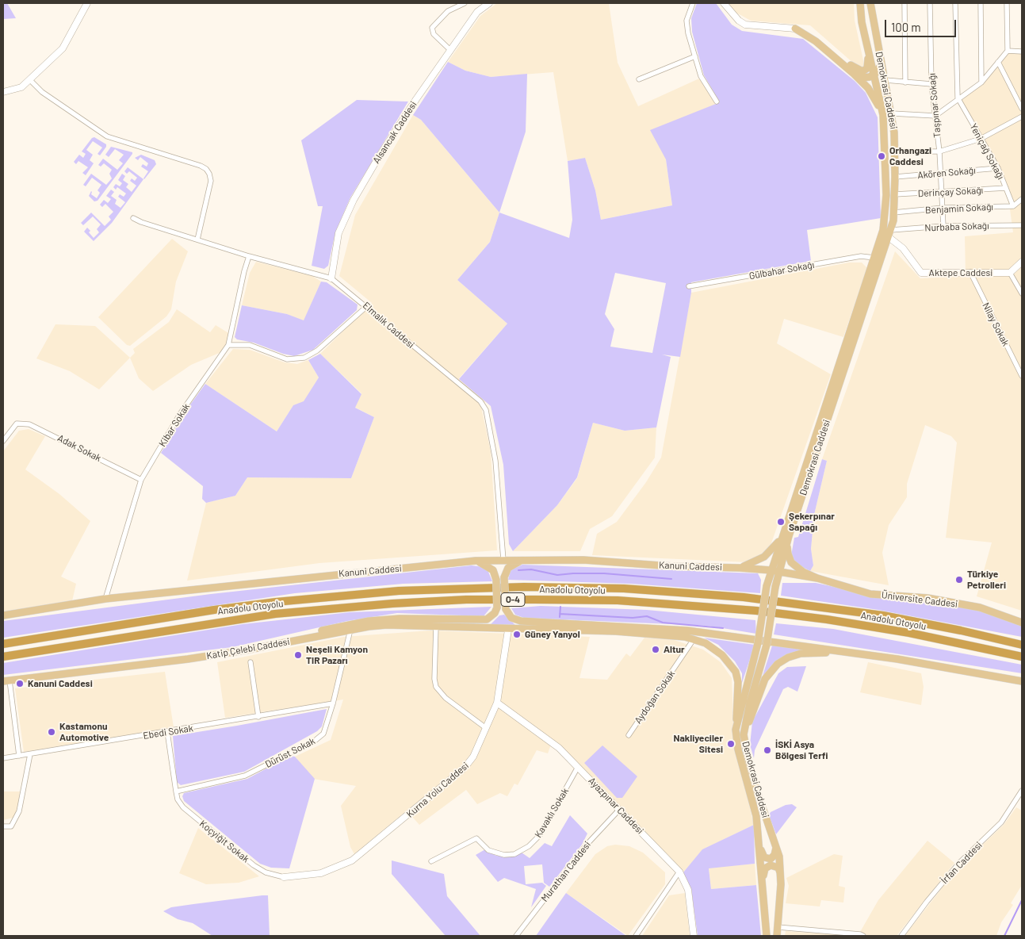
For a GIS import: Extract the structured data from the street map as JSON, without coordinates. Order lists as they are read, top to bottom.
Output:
{
  "streets": {
    "highway": ["Anadolu Otoyolu", "O-4"],
    "main road": [
      "Demokrasi Caddesi",
      "Kanuni Caddesi",
      "Üniversite Caddesi",
      "Katip Çelebi Caddesi"
    ],
    "street": [
      "Taşpınar Sokağı",
      "Alsancak Caddesi",
      "Yeniçağ Sokağı",
      "Akören Sokağı",
      "Derinçay Sokağı",
      "Benjamin Sokağı",
      "Nurbaba Sokağı",
      "Gülbahar Sokağı",
      "Aktepe Caddesi",
      "Nilay Sokak",
      "Elmalık Caddesi",
      "Kibar Sokak",
      "Adak Sokak",
      "Aydoğan Sokak",
      "Ebedi Sokak",
      "Dürüst Sokak",
      "Kurna Yolu Caddesi",
      "Ayazpınar Caddesi",
      "Kavaklı Sokak",
      "Koçyiğit Sokak",
      "İrfan Caddesi",
      "Murathan Caddesi"
    ]
  },
  "crossings": [
    ["Demokrasi Caddesi", "Akören Sokağı"],
    ["Demokrasi Caddesi", "Derinçay Sokağı"],
    ["Demokrasi Caddesi", "Benjamin Sokağı"],
    ["Demokrasi Caddesi", "Nurbaba Sokağı"],
    ["Demokrasi Caddesi", "Gülbahar Sokağı"],
    ["Demokrasi Caddesi", "Aktepe Caddesi"],
    ["Demokrasi Caddesi", "Kanuni Caddesi"],
    ["Taşpınar Sokağı", "Akören Sokağı"],
    ["Taşpınar Sokağı", "Derinçay Sokağı"],
    ["Taşpınar Sokağı", "Benjamin Sokağı"],
    ["Taşpınar Sokağı", "Nurbaba Sokağı"],
    ["Alsancak Caddesi", "Elmalık Caddesi"],
    ["Yeniçağ Sokağı", "Akören Sokağı"],
    ["Yeniçağ Sokağı", "Derinçay Sokağı"],
    ["Yeniçağ Sokağı", "Benjamin Sokağı"],
    ["Nurbaba Sokağı", "Aktepe Caddesi"],
    ["Aktepe Caddesi", "Nilay Sokak"],
    ["Elmalık Caddesi", "Kibar Sokak"],
    ["Elmalık Caddesi", "Kanuni Caddesi"],
    ["Kibar Sokak", "Adak Sokak"],
    ["Kibar Sokak", "Kanuni Caddesi"],
    ["Kanuni Caddesi", "Üniversite Caddesi"],
    ["Katip Çelebi Caddesi", "Dürüst Sokak"],
    ["Katip Çelebi Caddesi", "Kurna Yolu Caddesi"],
    ["Ebedi Sokak", "Dürüst Sokak"],
    ["Ebedi Sokak", "Koçyiğit Sokak"],
    ["Dürüst Sokak", "Koçyiğit Sokak"],
    ["Kurna Yolu Caddesi", "Ayazpınar Caddesi"],
    ["Kurna Yolu Caddesi", "Koçyiğit Sokak"],
    ["Ayazpınar Caddesi", "Kavaklı Sokak"],
    ["Ayazpınar Caddesi", "Murathan Caddesi"]
  ],
  "places": [
    "Orhangazi Caddesi",
    "Şekerpınar Sapağı",
    "Türkiye Petrolleri",
    "Güney Yanyol",
    "Altur",
    "Neşeli Kamyon TIR Pazarı",
    "Kanuni Caddesi",
    "Kastamonu Automotive",
    "Nakliyeciler Sitesi",
    "İSKİ Asya Bölgesi Terfi"
  ],
  "scale_bar": "100 m"
}
